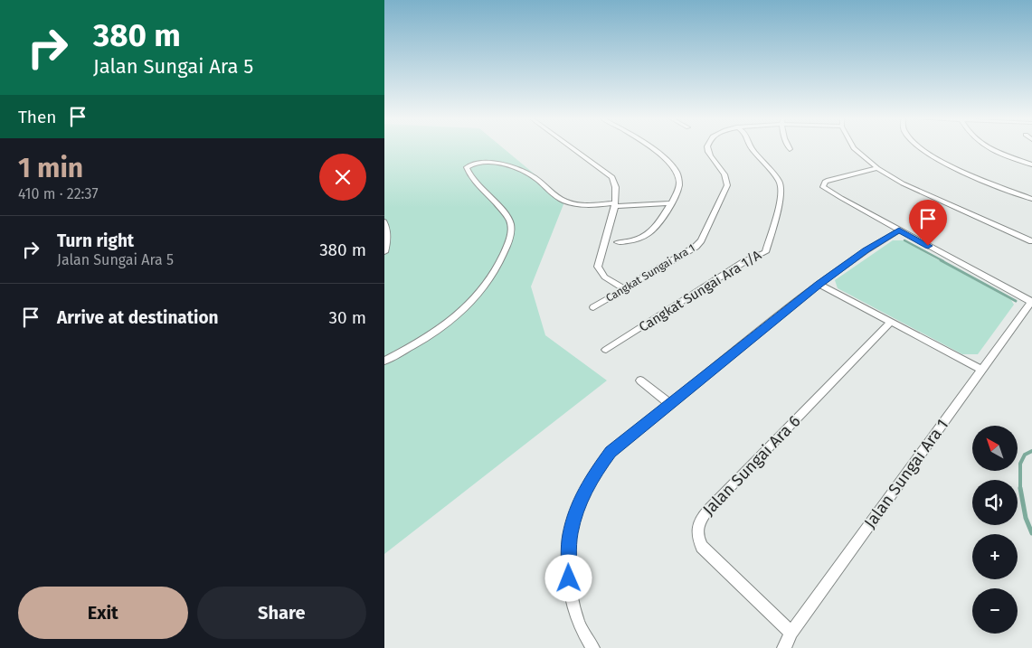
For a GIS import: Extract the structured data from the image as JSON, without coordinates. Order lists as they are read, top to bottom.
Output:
{
  "streets": {
    "street": [
      "Cangkat Sungai Ara 1",
      "Cangkat Sungai Ara 1/A",
      "Jalan Sungai Ara 6",
      "Jalan Sungai Ara 1"
    ]
  },
  "crossings": [
    ["Jalan Sungai Ara 6", "Jalan Sungai Ara 1"]
  ],
  "north": "top left",
  "page": {
    "turn": ["380 m", "Jalan Sungai Ara 5"],
    "then": "Then",
    "heading": ["1 min", "410 m · 22:37"],
    "list": [
      {
        "name": "Turn right",
        "note": "Jalan Sungai Ara 5",
        "value": "380 m"
      },
      {
        "name": "Arrive at destination",
        "value": "30 m"
      }
    ],
    "map_buttons": ["+", "−"],
    "buttons": ["Exit", "Share"]
  }
}
